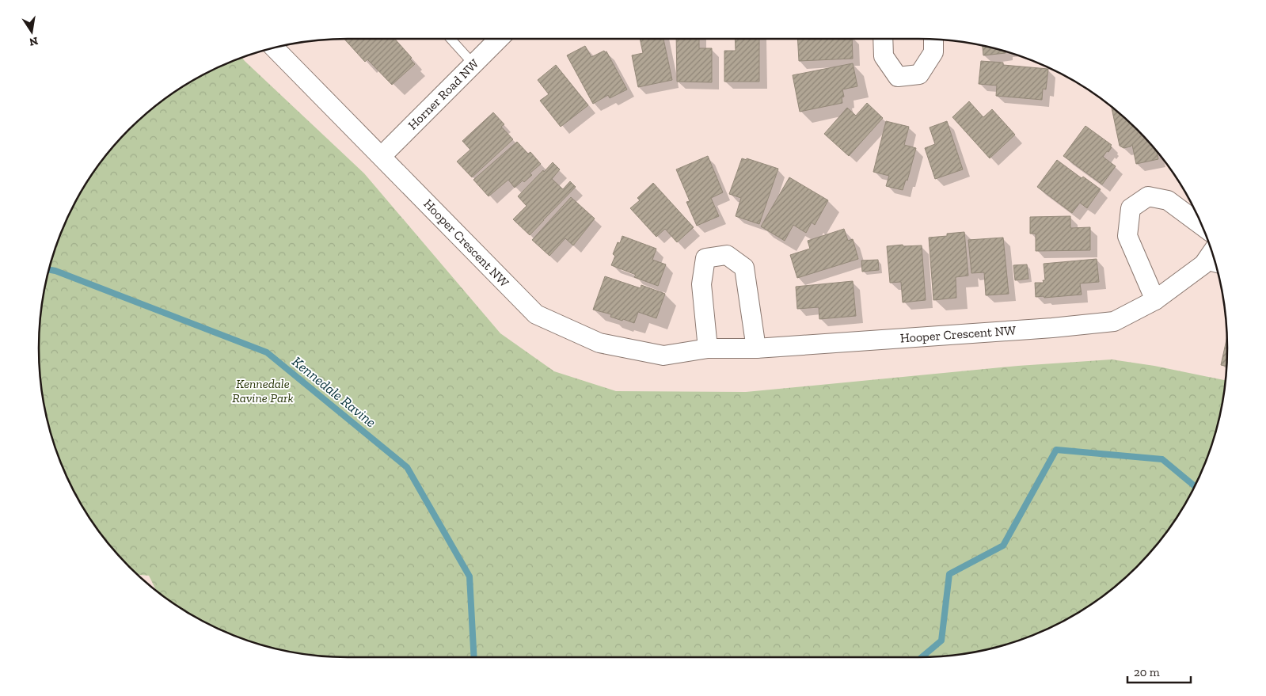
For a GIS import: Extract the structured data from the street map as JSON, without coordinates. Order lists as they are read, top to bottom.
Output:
{
  "streets": {
    "street": ["Horner Road NW", "Hooper Crescent NW"]
  },
  "crossings": [
    ["Horner Road NW", "Hooper Crescent NW"]
  ],
  "water": ["Kennedale Ravine"],
  "parks": ["Kennedale Ravine Park"],
  "scale_bar": "20 m",
  "north": "bottom"
}
